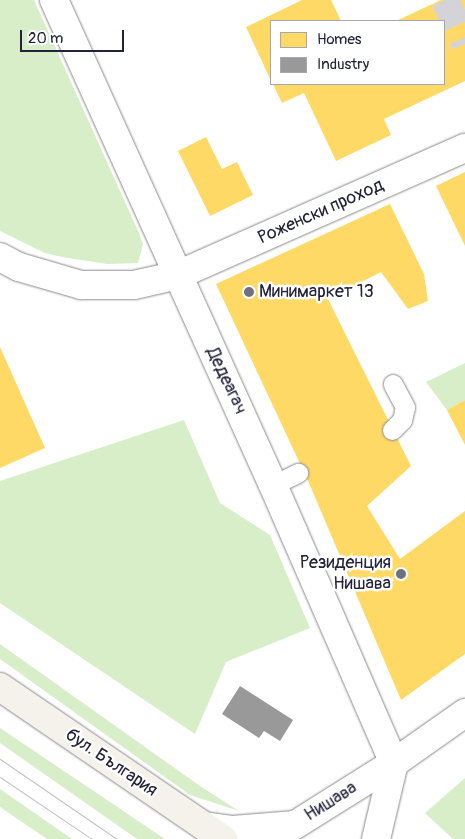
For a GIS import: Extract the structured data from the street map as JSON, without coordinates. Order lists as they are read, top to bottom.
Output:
{
  "streets": {
    "main road": ["бул. България"],
    "street": ["Роженски проход", "Дедеагач", "Нишава"]
  },
  "crossings": [
    ["Роженски проход", "Дедеагач"],
    ["Дедеагач", "Нишава"],
    ["бул. България", "Нишава"]
  ],
  "places": ["Минимаркет 13", "Резиденция Нишава"],
  "legend": ["Homes", "Industry"],
  "scale_bar": "20 m"
}
